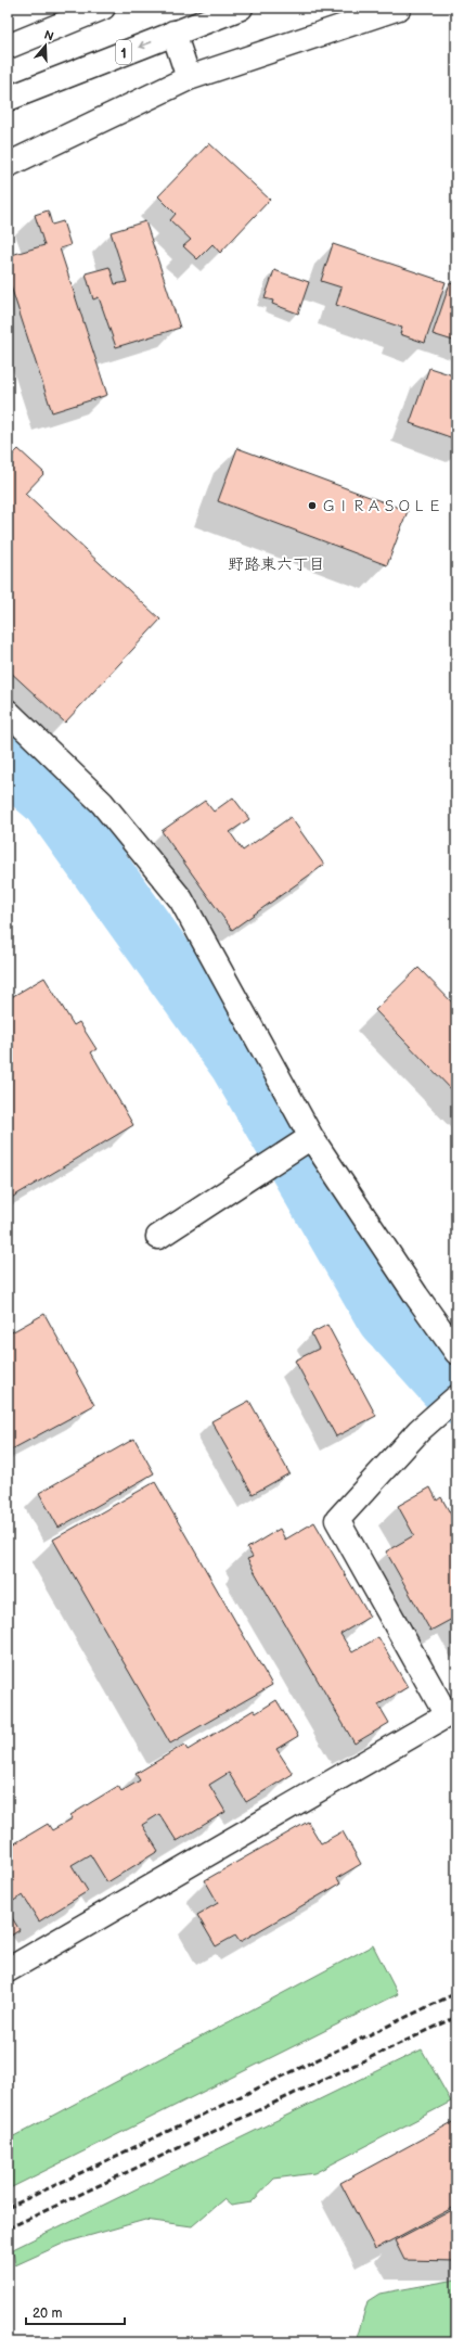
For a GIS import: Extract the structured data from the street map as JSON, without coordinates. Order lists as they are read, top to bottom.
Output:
{
  "streets": {
    "main road": ["1"]
  },
  "districts": ["野路東六丁目"],
  "places": ["ＧＩＲＡＳＯＬＥ"],
  "scale_bar": "20 m",
  "north": "top"
}
